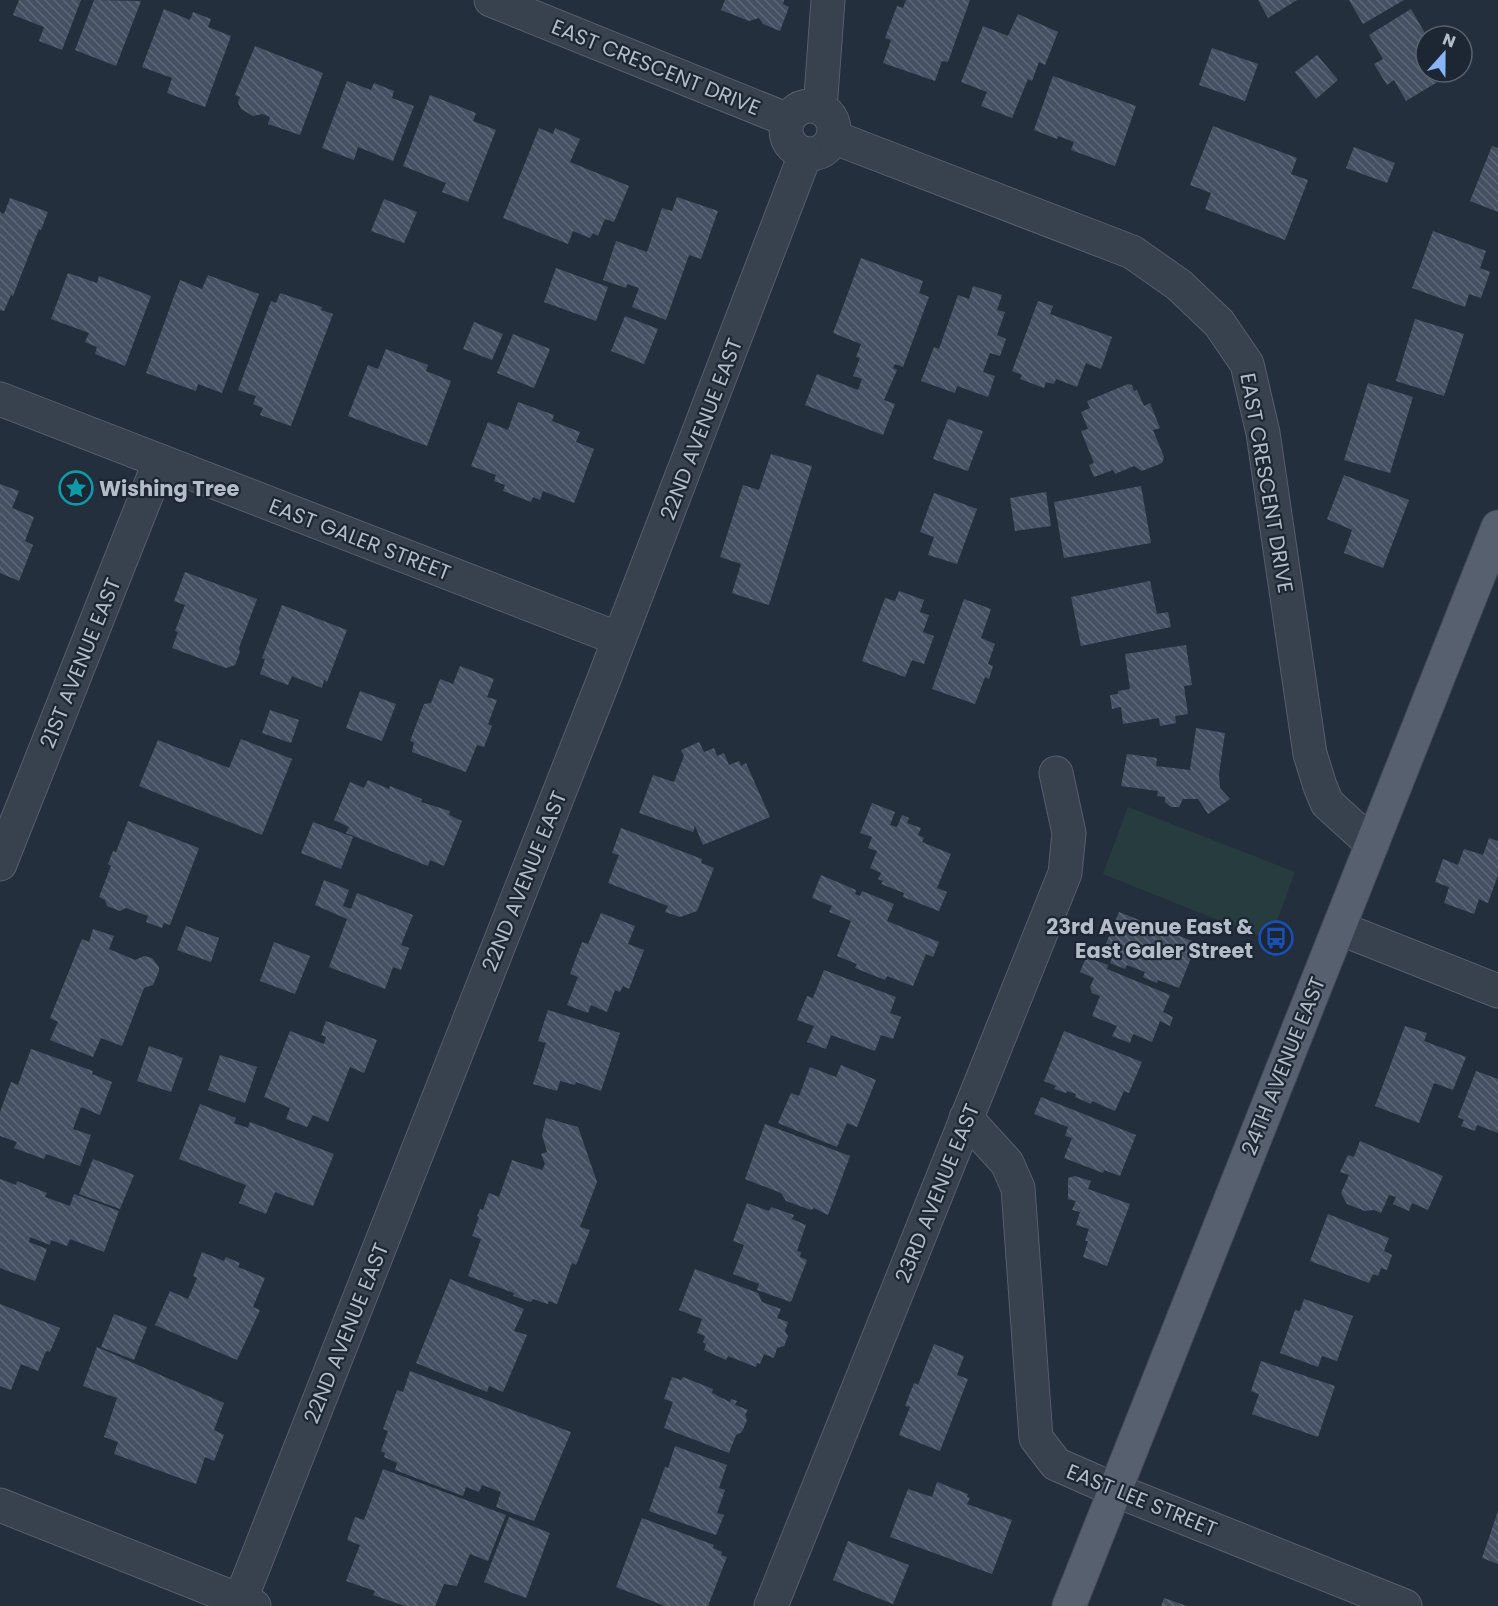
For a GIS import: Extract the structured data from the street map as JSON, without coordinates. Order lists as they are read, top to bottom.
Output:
{
  "streets": {
    "main road": ["24TH AVENUE EAST"],
    "street": [
      "EAST CRESCENT DRIVE",
      "22ND AVENUE EAST",
      "EAST GALER STREET",
      "21ST AVENUE EAST",
      "23RD AVENUE EAST",
      "EAST LEE STREET"
    ]
  },
  "crossings": [
    ["EAST CRESCENT DRIVE", "22ND AVENUE EAST"],
    ["EAST CRESCENT DRIVE", "24TH AVENUE EAST"],
    ["22ND AVENUE EAST", "EAST GALER STREET"],
    ["EAST GALER STREET", "21ST AVENUE EAST"],
    ["24TH AVENUE EAST", "EAST LEE STREET"],
    ["23RD AVENUE EAST", "EAST LEE STREET"]
  ],
  "places": {
    "place": ["Wishing Tree"],
    "bus stop": ["23rd Avenue East & East Galer Street"]
  },
  "north": "top"
}
